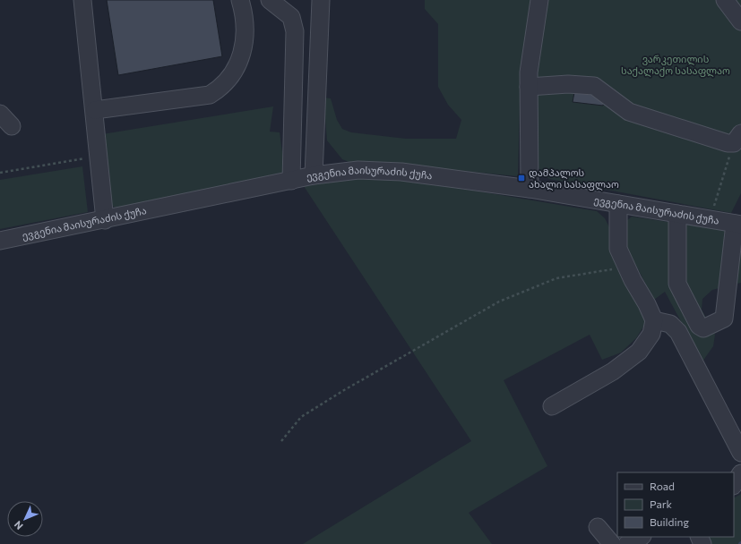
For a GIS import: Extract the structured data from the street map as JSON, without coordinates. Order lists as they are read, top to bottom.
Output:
{
  "streets": {
    "street": ["ევგენია მაისურაძის ქუჩა"]
  },
  "parks": ["ვარკეთილის საქალაქო სასაფლაო"],
  "places": {
    "transit": ["დამპალოს ახალი სასაფლაო"]
  },
  "legend": ["Road", "Park", "Building"],
  "north": "bottom left"
}
